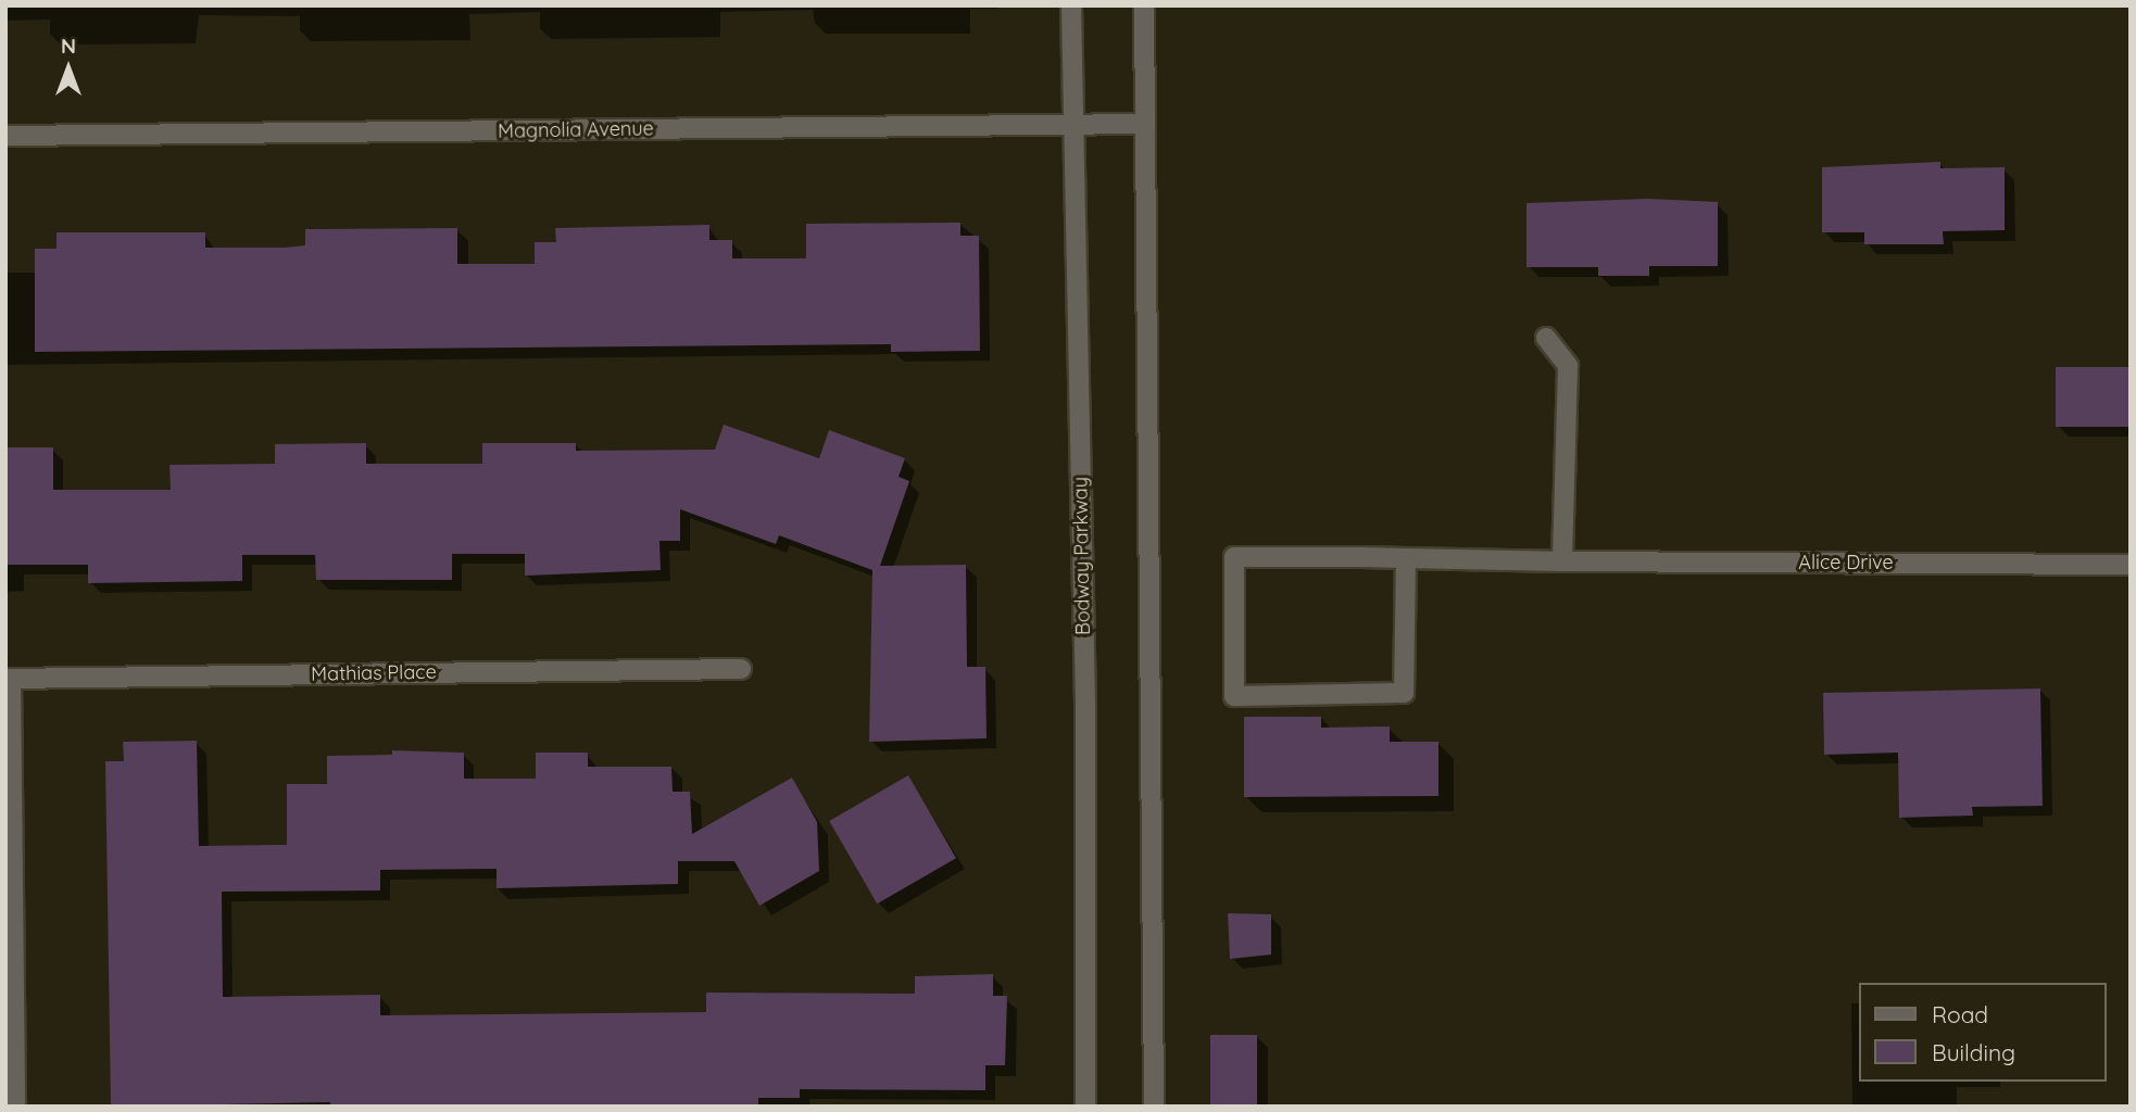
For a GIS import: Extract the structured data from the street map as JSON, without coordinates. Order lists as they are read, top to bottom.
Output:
{
  "streets": {
    "street": [
      "Magnolia Avenue",
      "Bodway Parkway",
      "Alice Drive",
      "Mathias Place"
    ]
  },
  "crossings": [
    ["Magnolia Avenue", "Bodway Parkway"]
  ],
  "legend": ["Road", "Building"],
  "north": "top"
}
